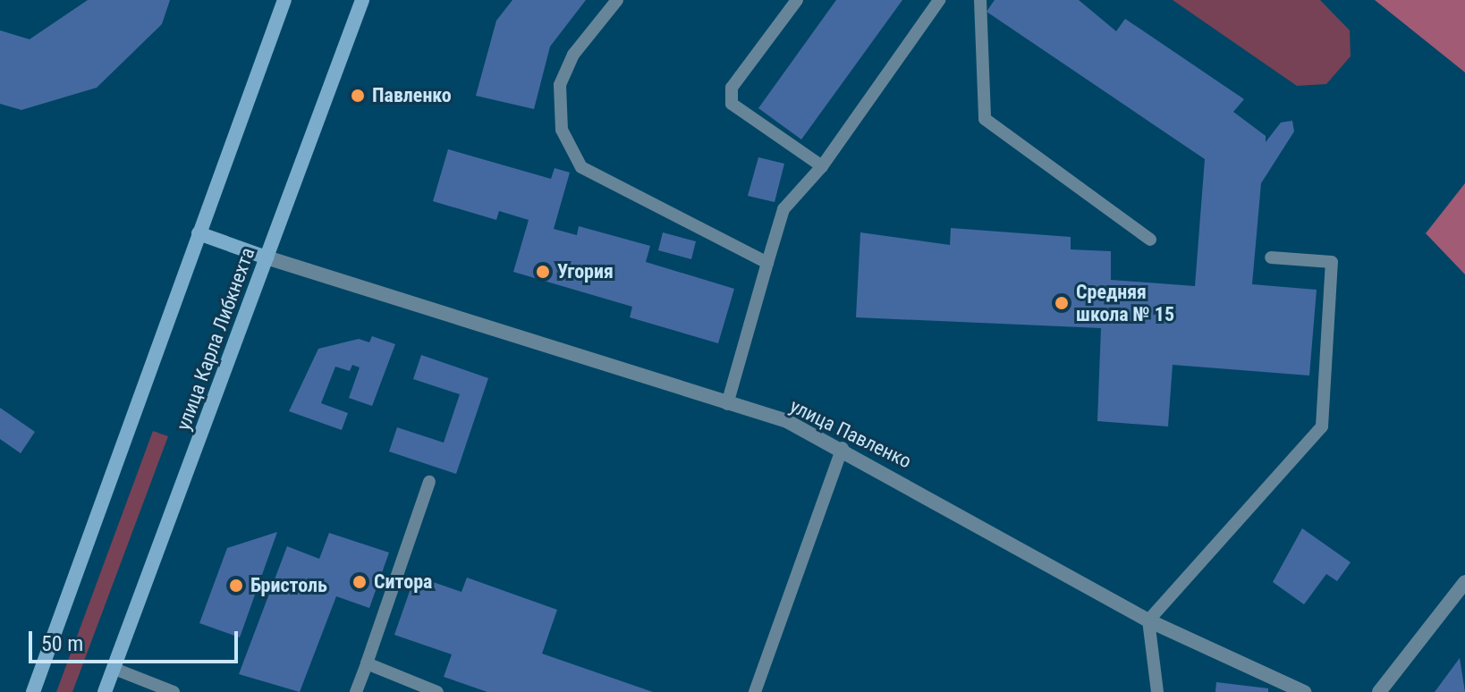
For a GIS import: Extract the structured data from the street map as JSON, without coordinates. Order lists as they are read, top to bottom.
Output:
{
  "streets": {
    "main road": ["улица Карла Либкнехта"],
    "street": ["улица Павленко"]
  },
  "crossings": [
    ["улица Карла Либкнехта", "улица Павленко"]
  ],
  "places": [
    "Павленко",
    "Угория",
    "Средняя школа № 15",
    "Ситора",
    "Бристоль"
  ],
  "scale_bar": "50 m"
}
